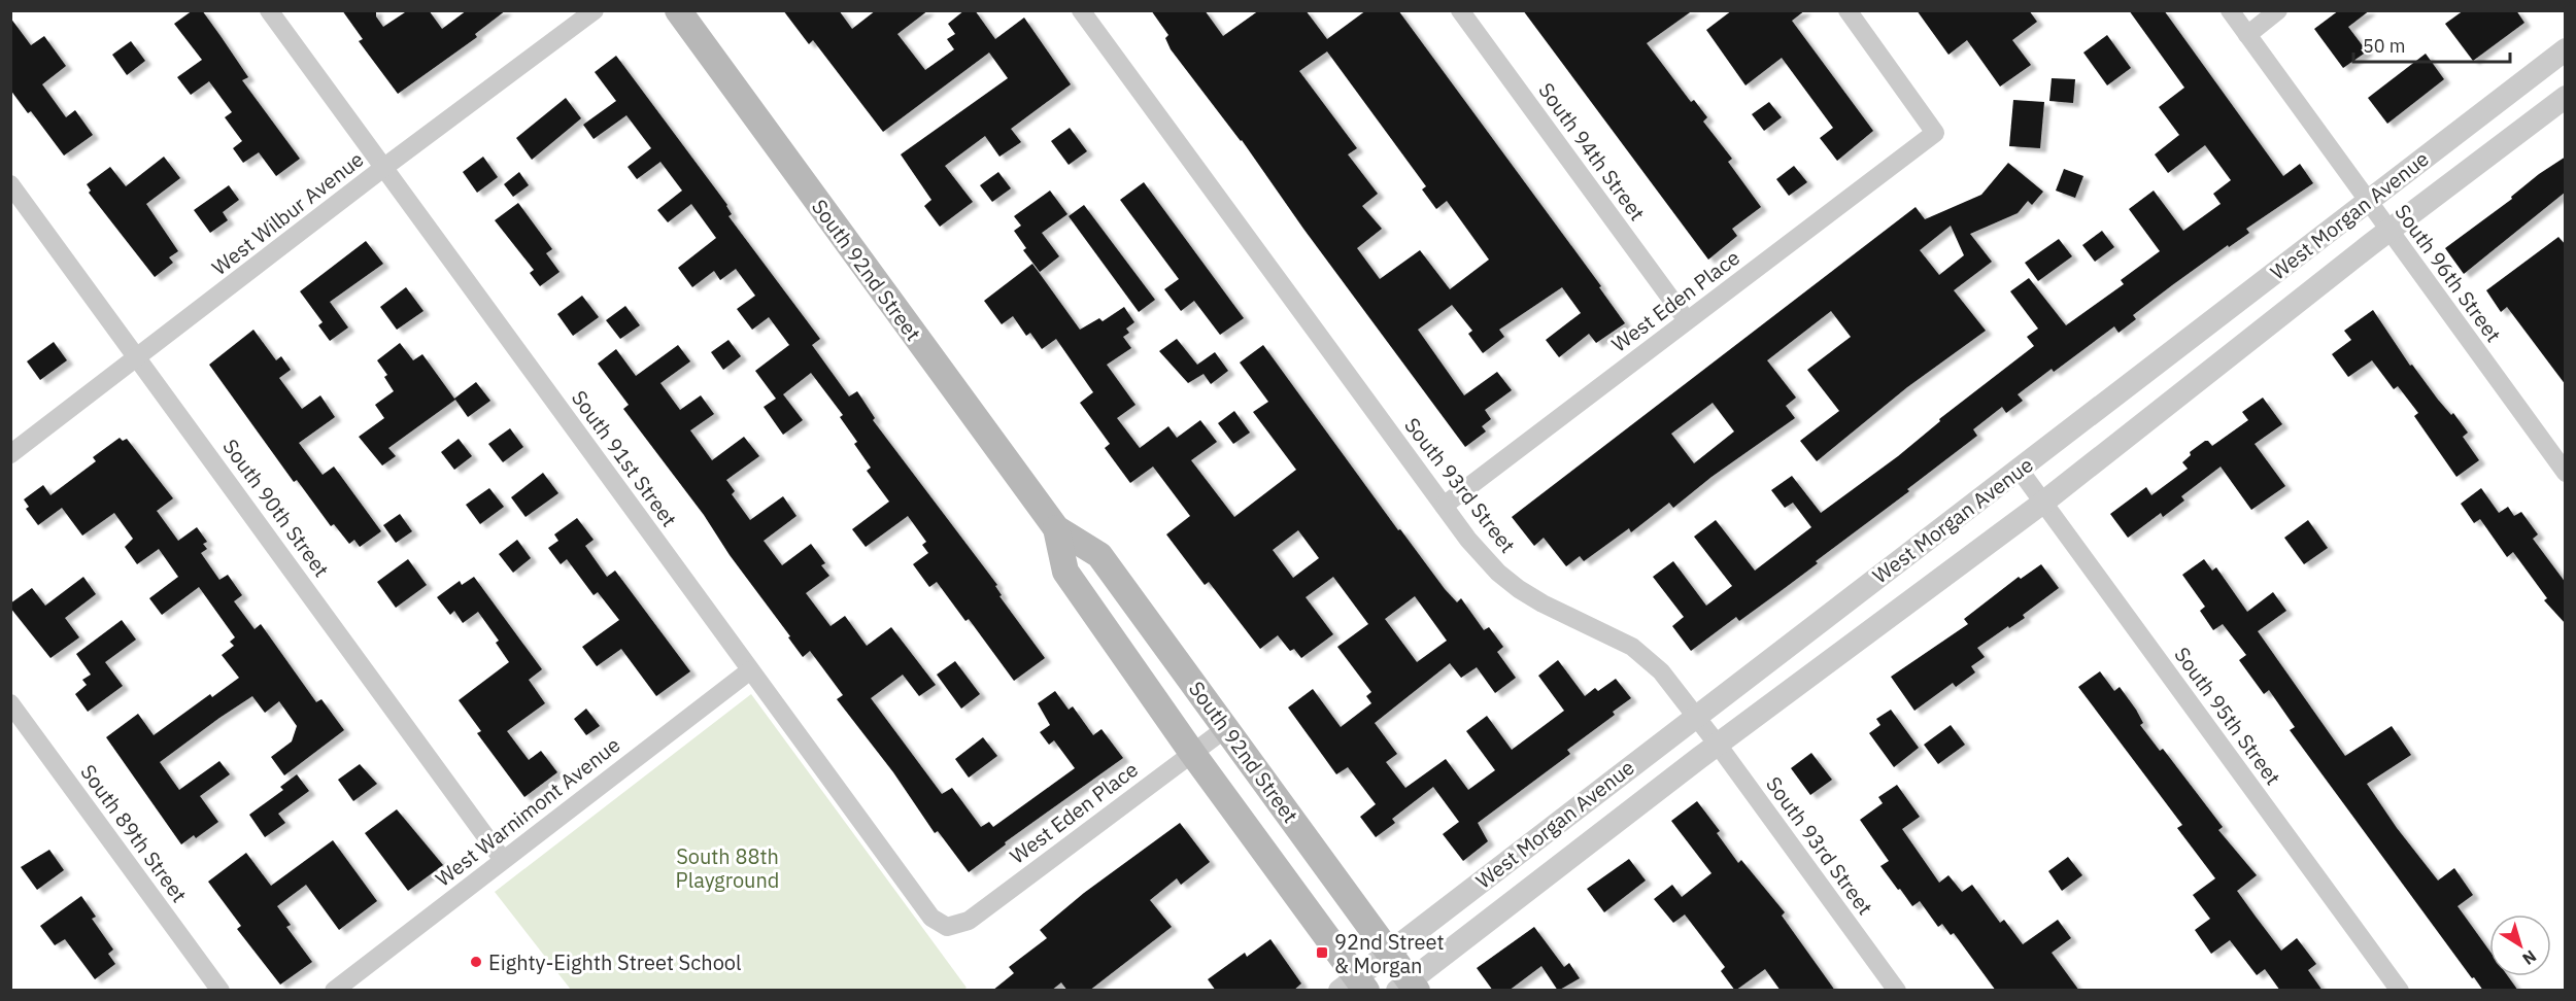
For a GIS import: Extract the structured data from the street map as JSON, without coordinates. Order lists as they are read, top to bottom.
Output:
{
  "streets": {
    "main road": ["South 92nd Street"],
    "street": [
      "South 94th Street",
      "West Wilbur Avenue",
      "West Morgan Avenue",
      "South 96th Street",
      "West Eden Place",
      "South 91st Street",
      "South 93rd Street",
      "South 90th Street",
      "South 95th Street",
      "West Warnimont Avenue",
      "South 89th Street"
    ]
  },
  "crossings": [
    ["South 94th Street", "West Eden Place"],
    ["West Wilbur Avenue", "South 91st Street"],
    ["West Wilbur Avenue", "South 90th Street"],
    ["West Morgan Avenue", "South 92nd Street"],
    ["West Morgan Avenue", "South 96th Street"],
    ["West Morgan Avenue", "South 93rd Street"],
    ["West Morgan Avenue", "South 95th Street"],
    ["South 92nd Street", "West Eden Place"],
    ["West Eden Place", "South 91st Street"],
    ["West Eden Place", "South 93rd Street"],
    ["South 91st Street", "West Warnimont Avenue"],
    ["South 90th Street", "West Warnimont Avenue"]
  ],
  "parks": ["South 88th Playground"],
  "places": {
    "transit": ["92nd Street & Morgan"],
    "other": ["Eighty-Eighth Street School"]
  },
  "scale_bar": "50 m",
  "north": "bottom right"
}
